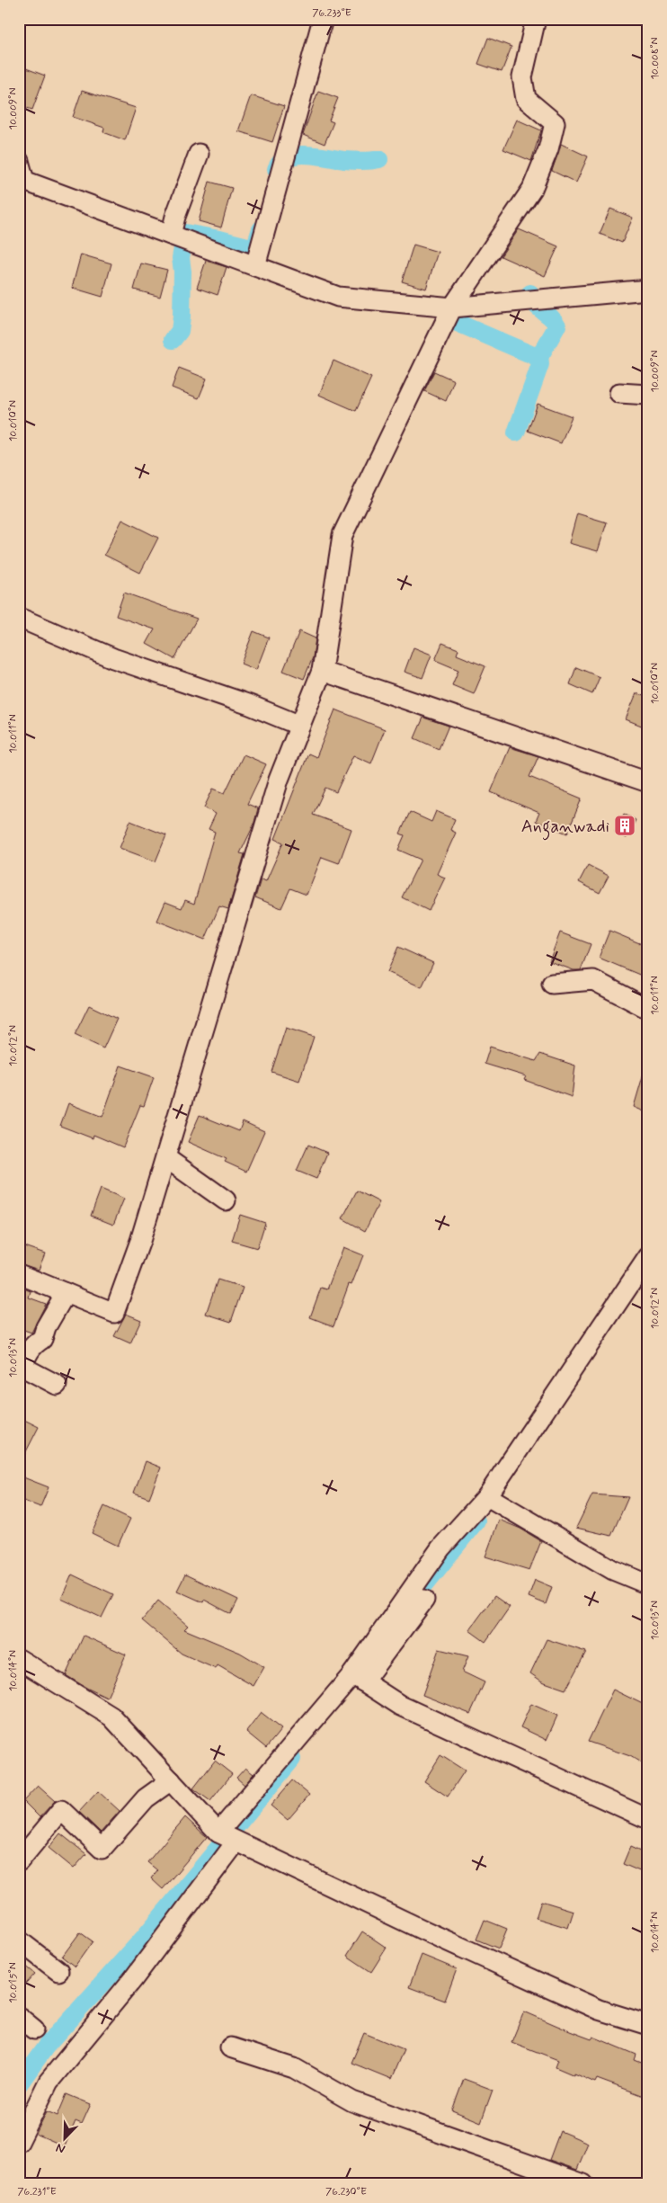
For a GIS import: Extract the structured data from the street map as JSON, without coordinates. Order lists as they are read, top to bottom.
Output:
{
  "places": {
    "building": ["Anganwadi"]
  },
  "north": "bottom left",
  "coordinates": [
    "76.233°E",
    "10.008°N",
    "10.009°N",
    "10.010°N",
    "10.011°N",
    "10.012°N",
    "10.013°N",
    "10.014°N",
    "10.015°N",
    "76.231°E",
    "76.230°E"
  ]
}
